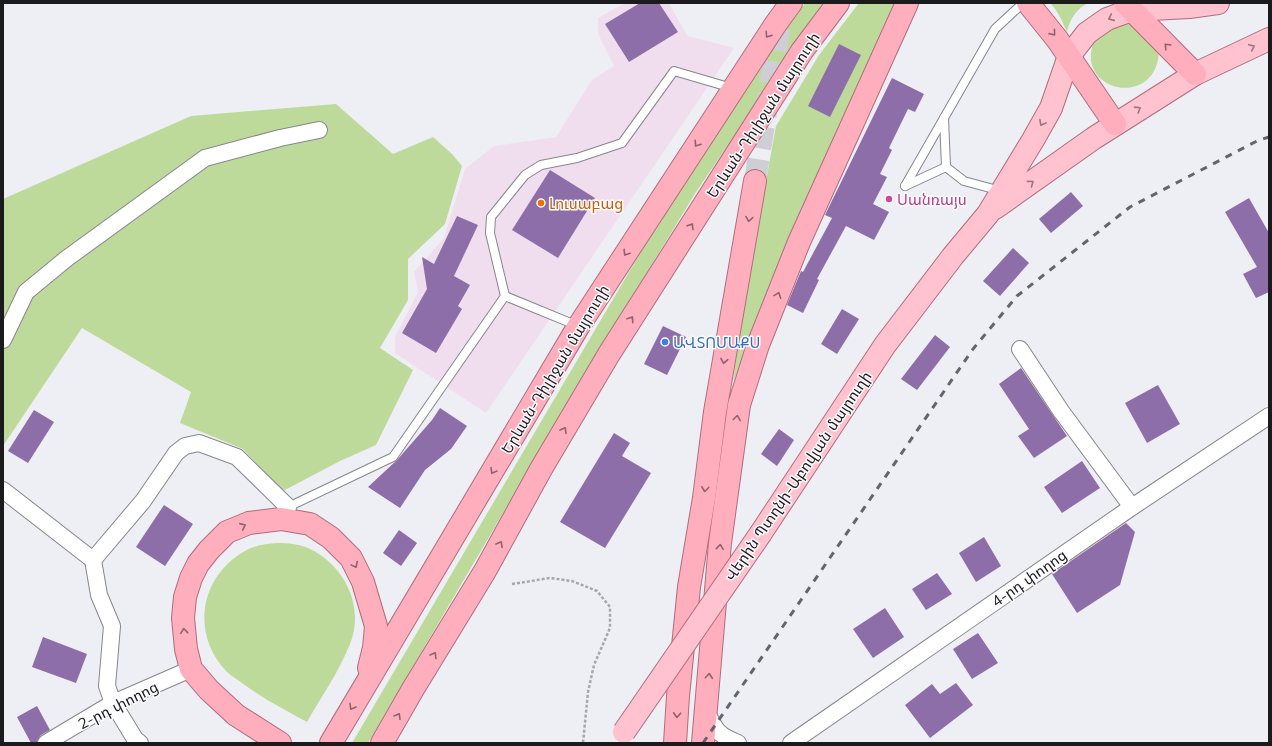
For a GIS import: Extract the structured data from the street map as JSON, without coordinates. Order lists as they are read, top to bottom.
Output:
{
  "streets": {
    "highway": ["Երևան-Դիլիջան մայրուղի"],
    "main road": ["Վերին Պտղնի-Աբովյան մայրուղի"],
    "street": ["4-րդ փողոց", "2-րդ փողոց"]
  },
  "places": ["Սանռայս", "Լուսաբաց", "ԱՎՏՈՄԱՔՍ"]
}
